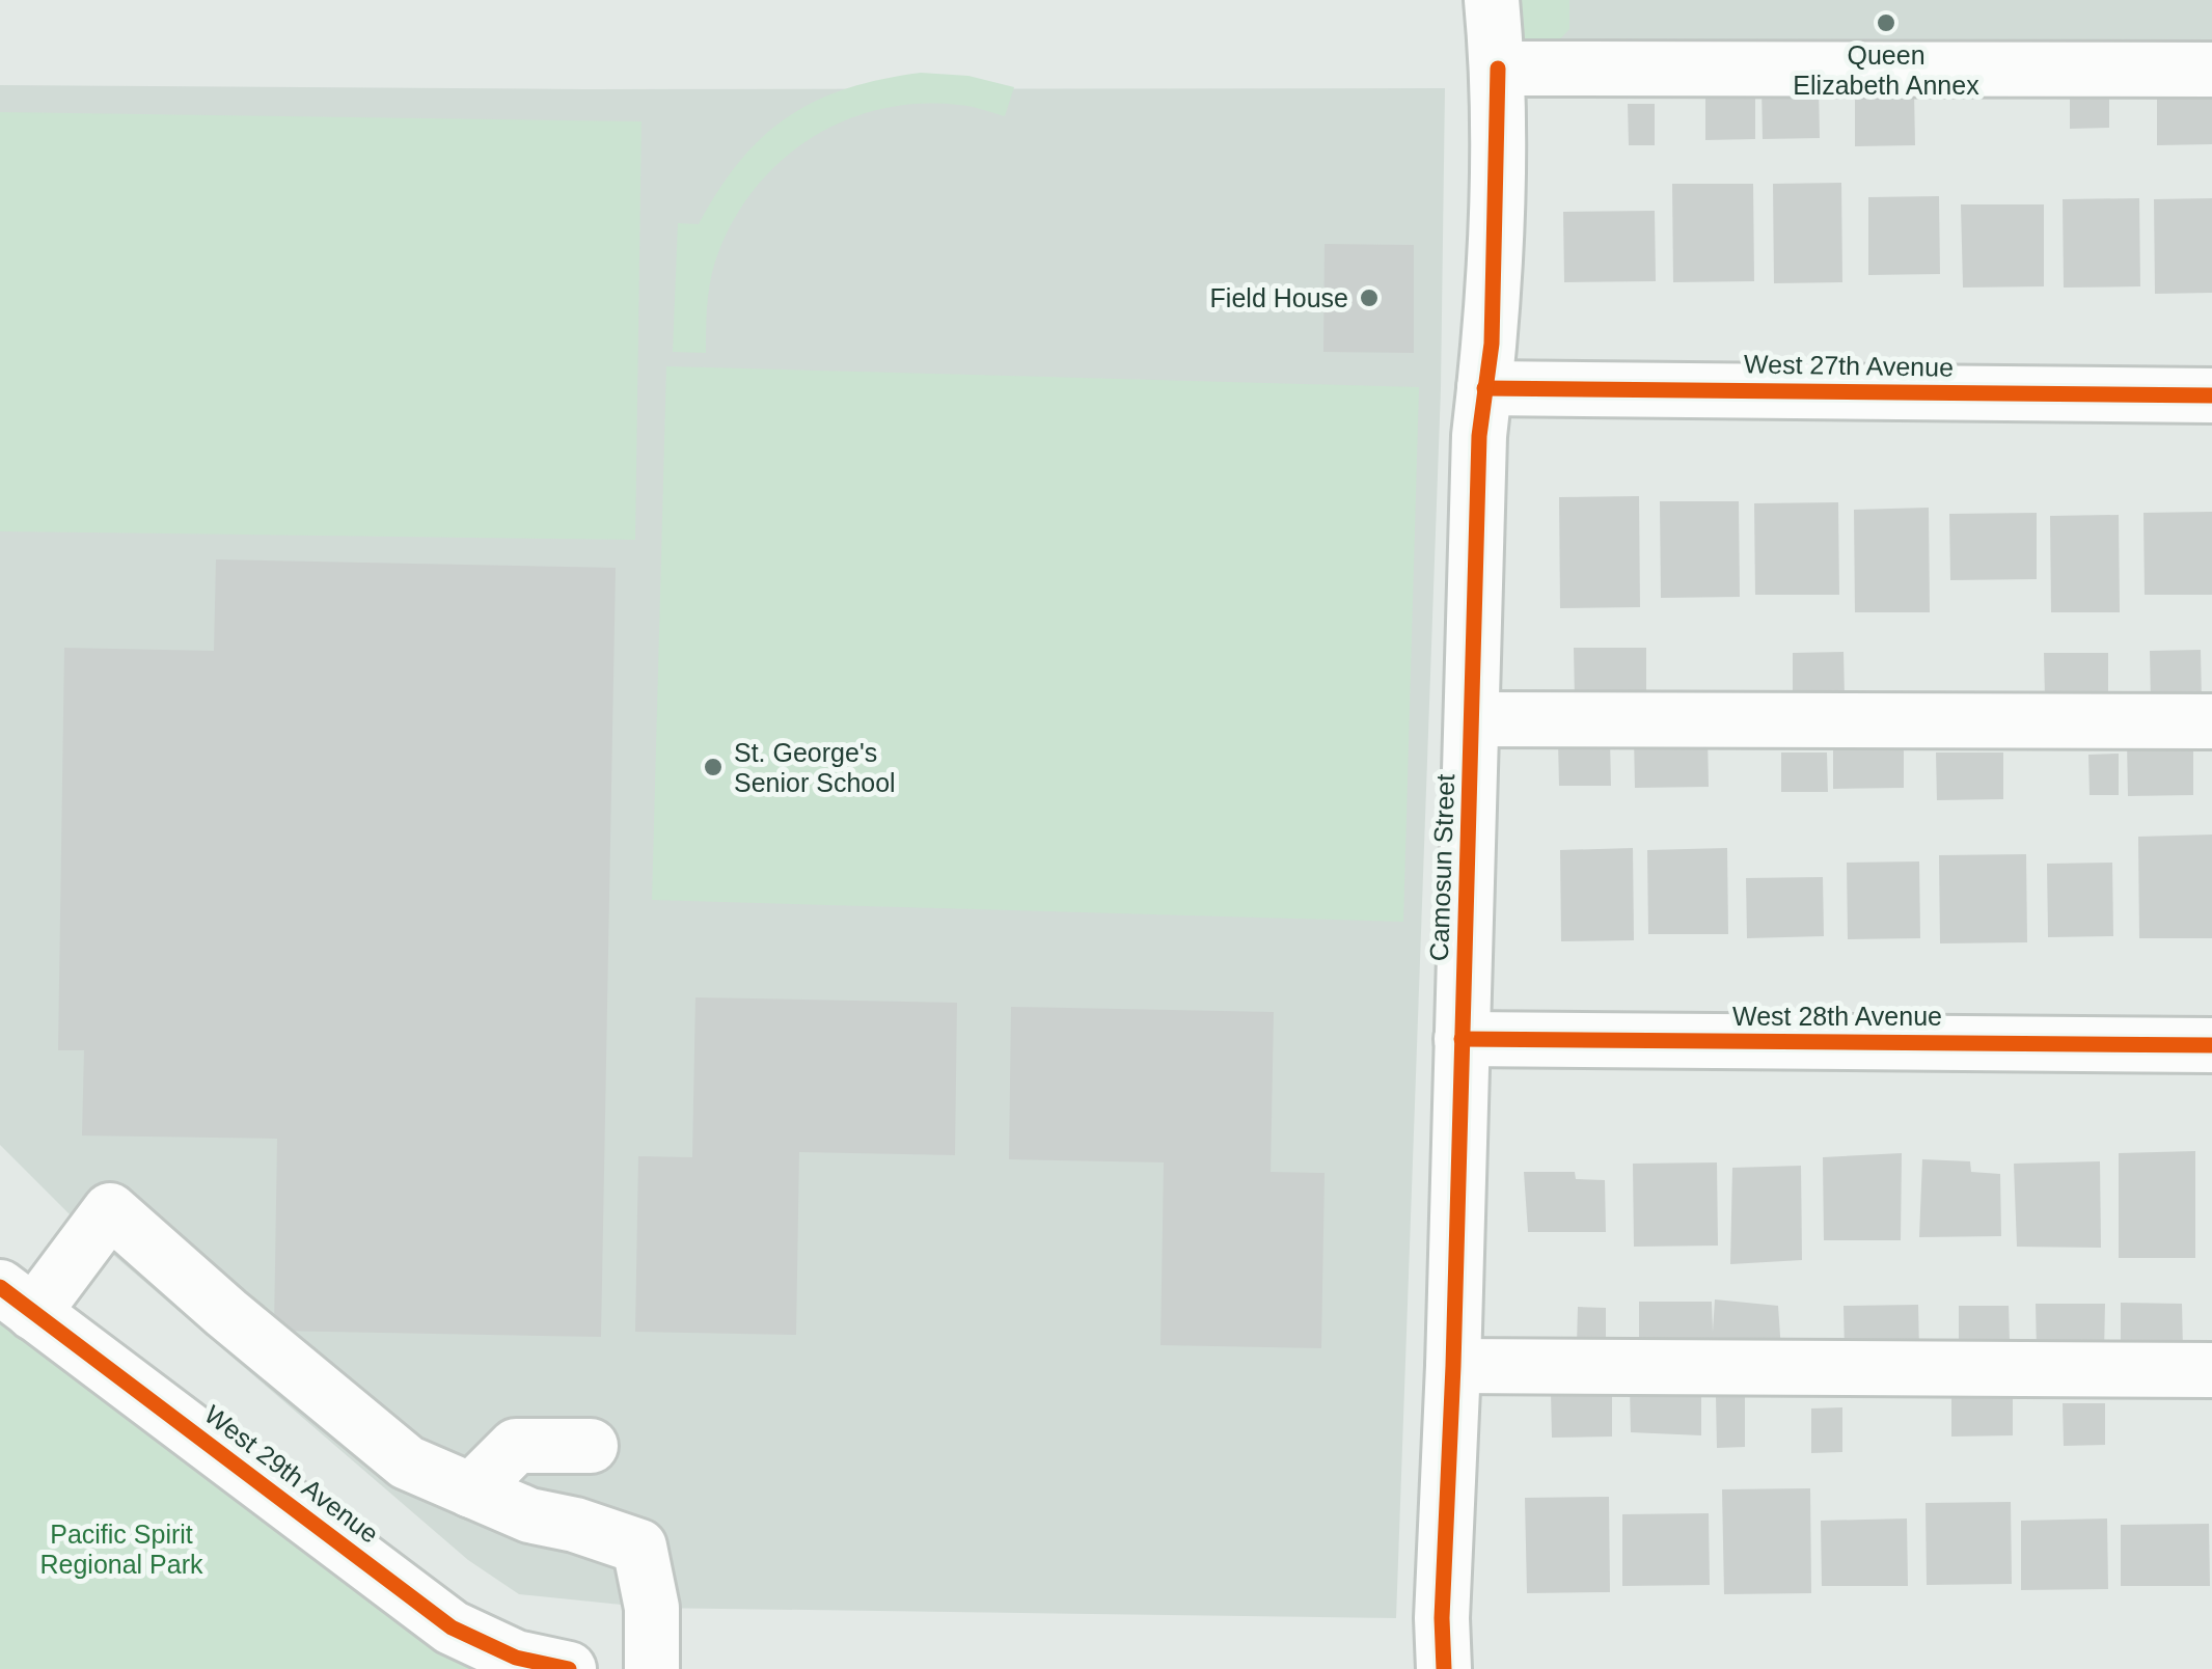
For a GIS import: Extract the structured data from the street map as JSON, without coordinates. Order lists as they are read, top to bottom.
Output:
{
  "streets": {
    "street": [
      "West 27th Avenue",
      "Camosun Street",
      "West 28th Avenue",
      "West 29th Avenue"
    ]
  },
  "crossings": [
    ["West 27th Avenue", "Camosun Street"],
    ["Camosun Street", "West 28th Avenue"]
  ],
  "parks": ["Pacific Spirit Regional Park"],
  "places": ["Queen Elizabeth Annex", "Field House", "St. George's Senior School"]
}
